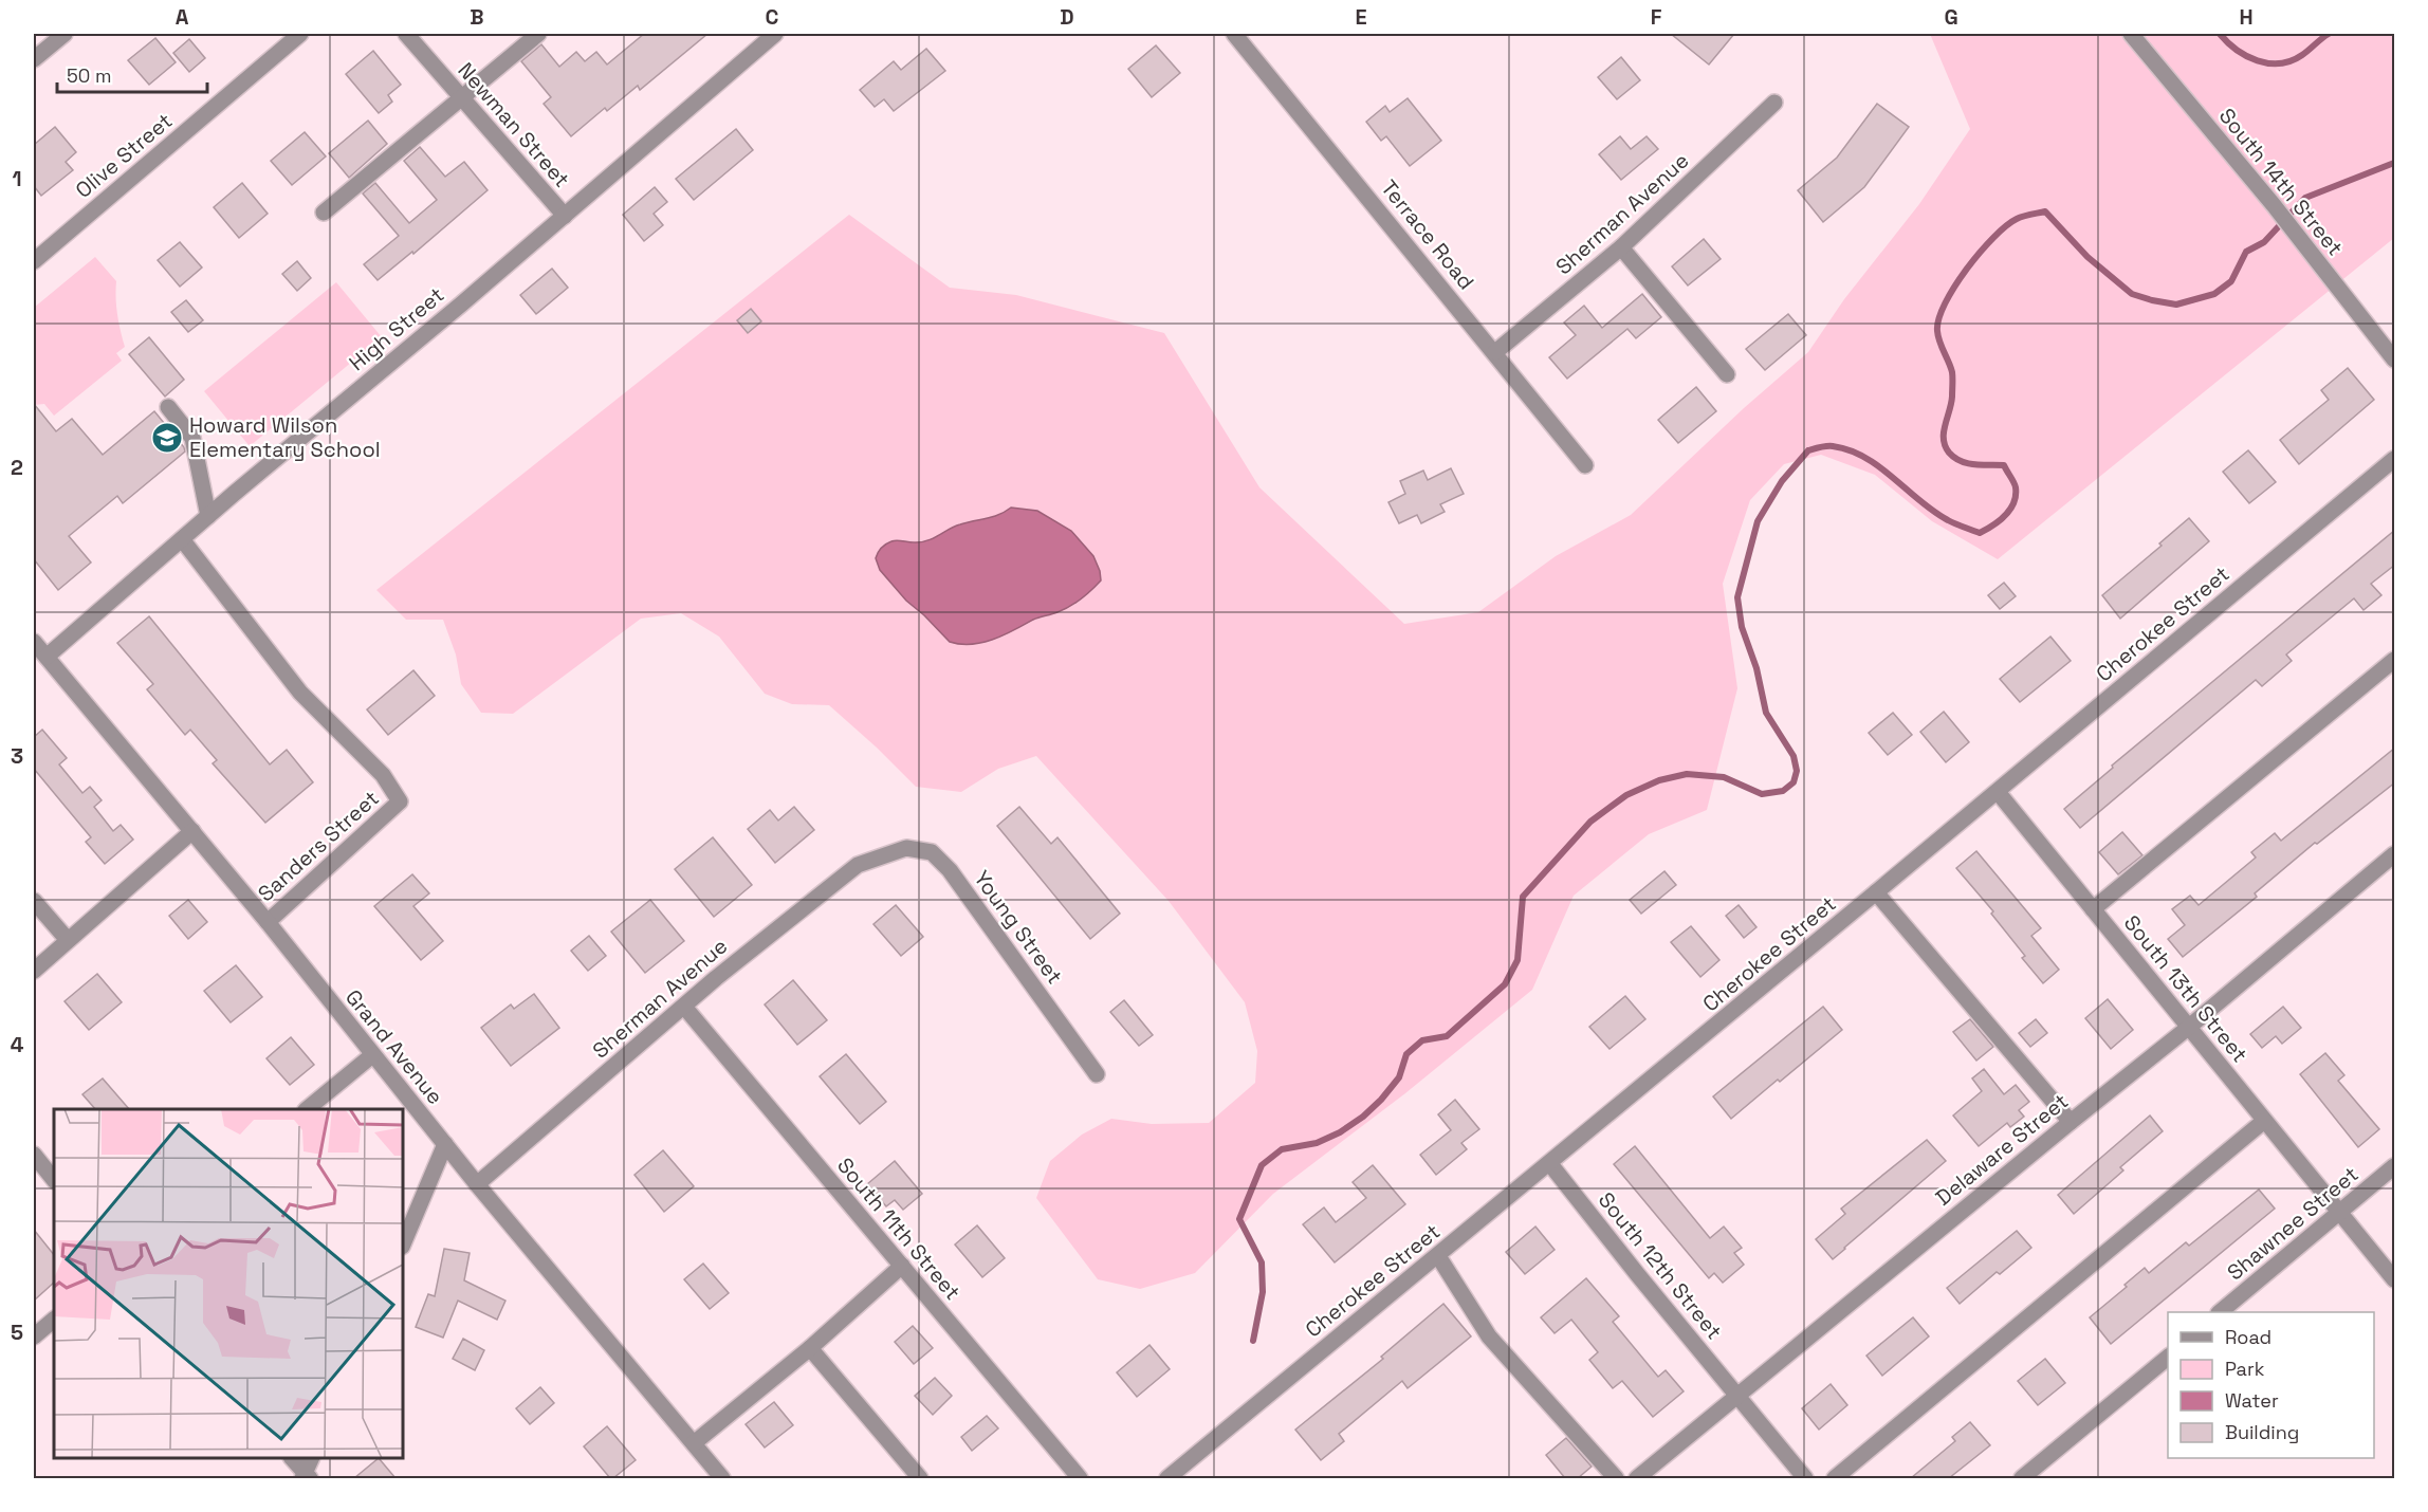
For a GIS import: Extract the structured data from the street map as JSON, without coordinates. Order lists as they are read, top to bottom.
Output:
{
  "streets": {
    "street": [
      "Newman Street",
      "Olive Street",
      "South 14th Street",
      "Sherman Avenue",
      "Terrace Road",
      "High Street",
      "Cherokee Street",
      "Sanders Street",
      "Young Street",
      "South 13th Street",
      "Grand Avenue",
      "Delaware Street",
      "Shawnee Street",
      "South 11th Street",
      "South 12th Street"
    ]
  },
  "crossings": [
    ["Newman Street", "High Street"],
    ["Sherman Avenue", "Terrace Road"],
    ["Sherman Avenue", "Young Street"],
    ["Sherman Avenue", "Grand Avenue"],
    ["Sherman Avenue", "South 11th Street"],
    ["High Street", "Sanders Street"],
    ["High Street", "Grand Avenue"],
    ["Cherokee Street", "South 13th Street"],
    ["Cherokee Street", "South 12th Street"],
    ["Sanders Street", "Grand Avenue"],
    ["South 13th Street", "Delaware Street"],
    ["South 13th Street", "Shawnee Street"],
    ["Delaware Street", "South 12th Street"]
  ],
  "places": {
    "school or university": ["Howard Wilson Elementary School"]
  },
  "legend": [
    "Road",
    "Park",
    "Water",
    "Building"
  ],
  "scale_bar": "50 m",
  "grid": {
    "columns": [
      "A",
      "B",
      "C",
      "D",
      "E",
      "F",
      "G",
      "H"
    ],
    "rows": [
      "1",
      "2",
      "3",
      "4",
      "5"
    ]
  }
}
